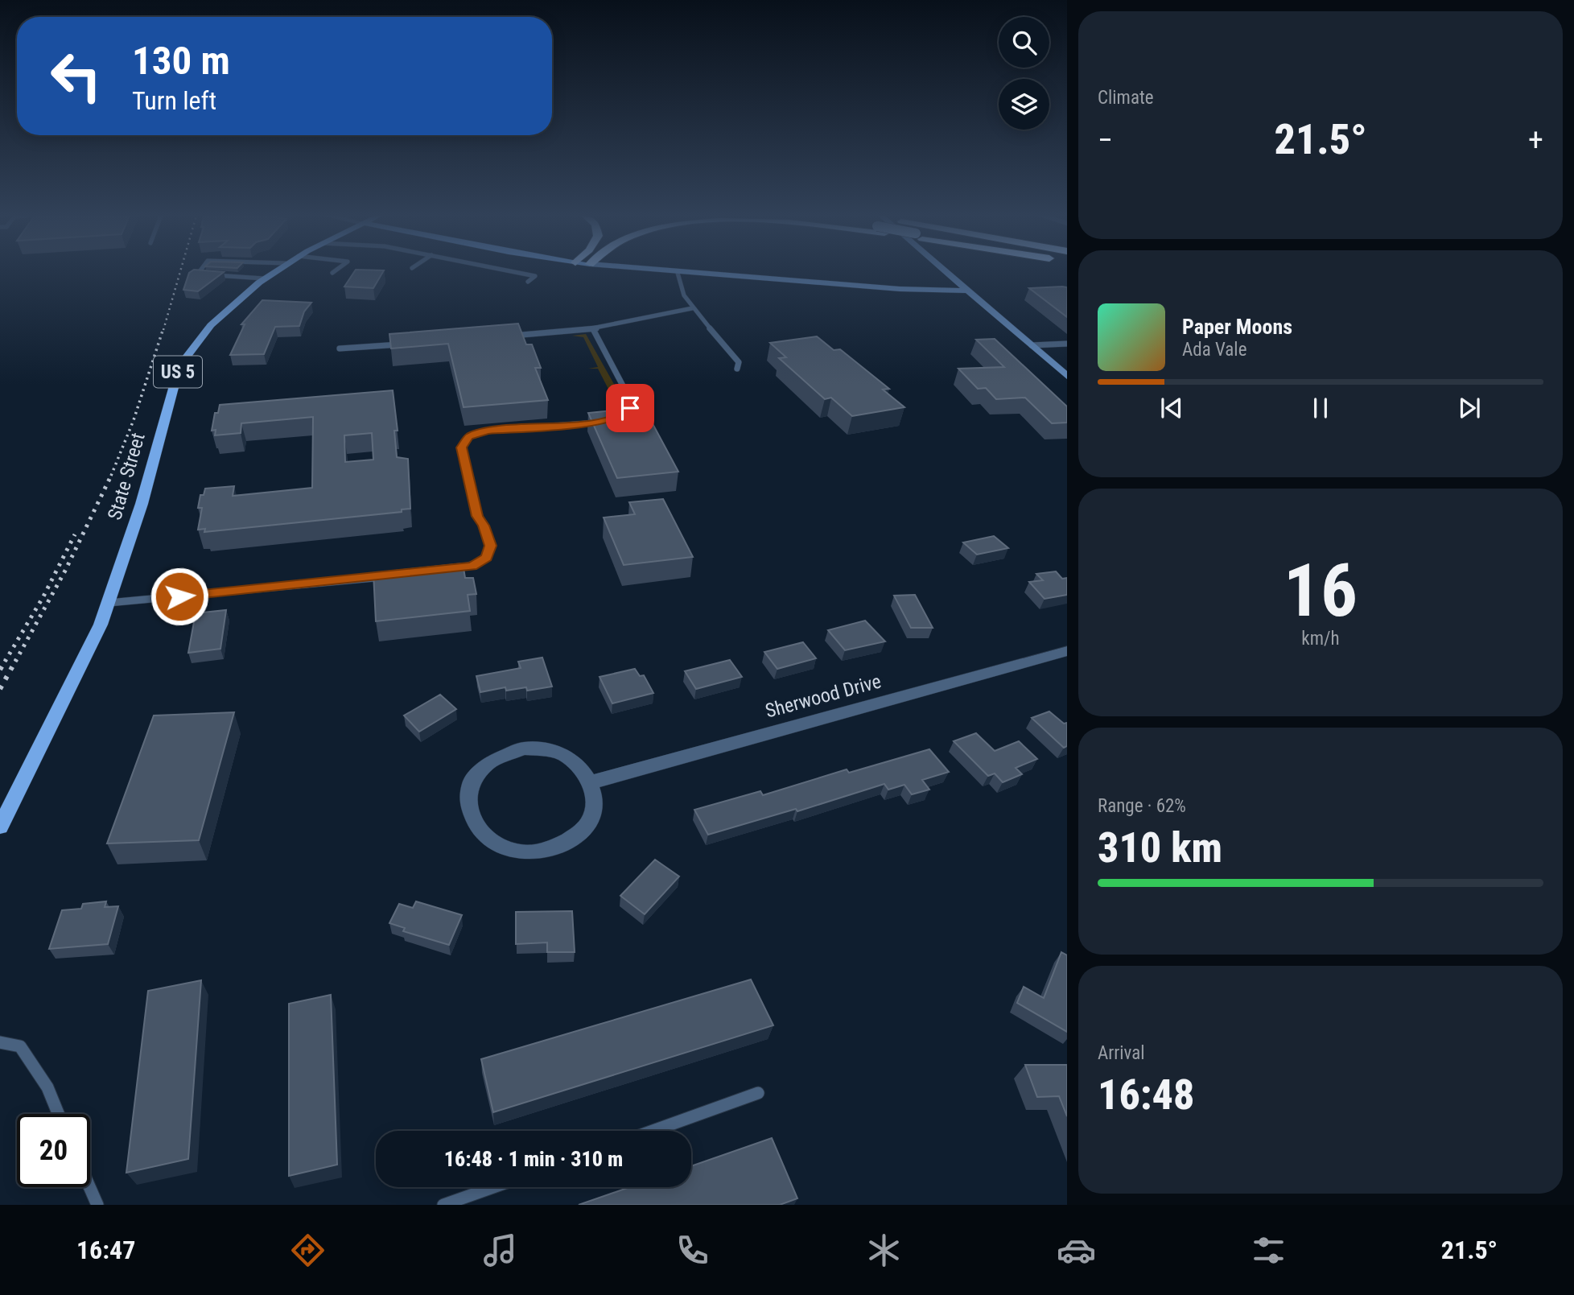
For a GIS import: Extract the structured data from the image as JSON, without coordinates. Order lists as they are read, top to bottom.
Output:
{
  "streets": {
    "main road": ["US 5", "State Street"],
    "street": ["Sherwood Drive"]
  },
  "page": {
    "tile": [
      "Climate",
      ["16", "km/h"],
      ["Range · 62%", "310 km"],
      ["Arrival", "16:48"]
    ],
    "turn": ["130 m", "Turn left"],
    "heat": ["−", "21.5°", "+"],
    "song": ["Paper Moons", "Ada Vale"],
    "limit": "20",
    "trip": "16:48 · 1 min · 310 m",
    "tabs": ["16:47", "21.5°"]
  }
}
